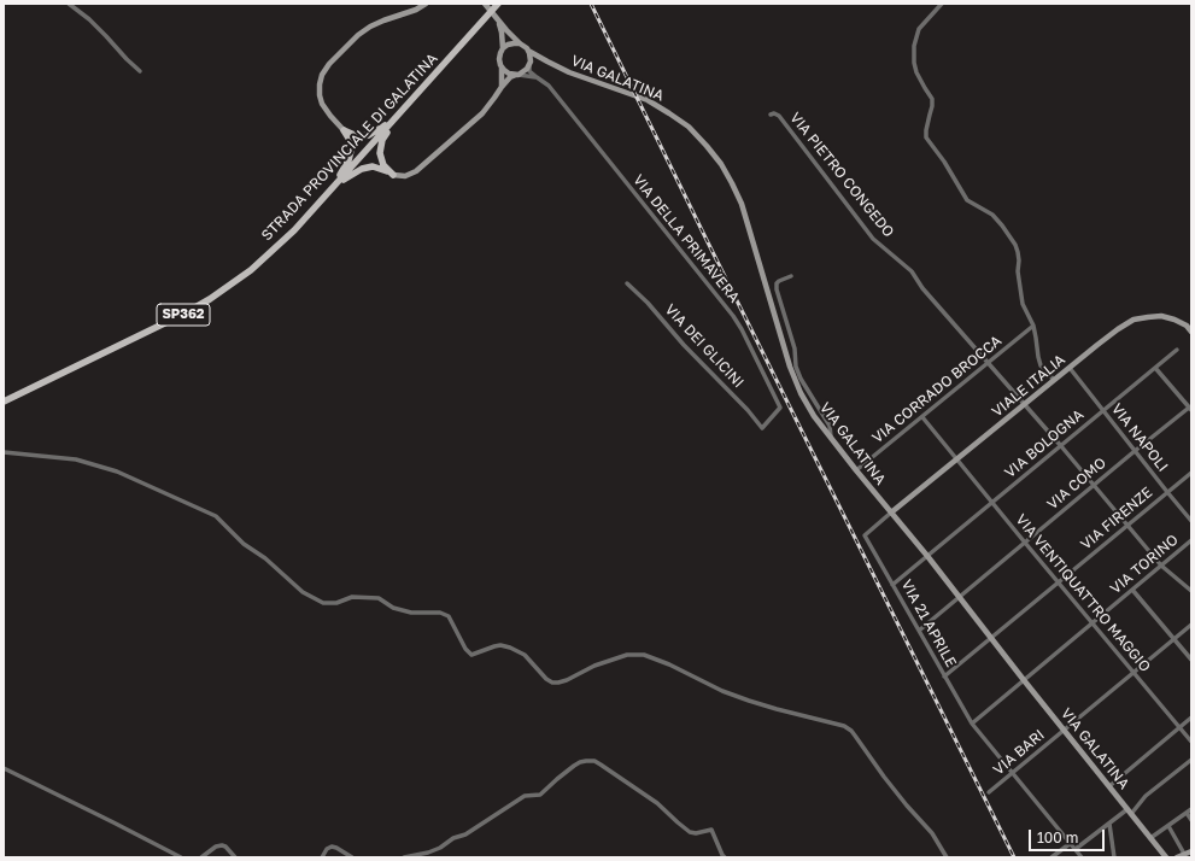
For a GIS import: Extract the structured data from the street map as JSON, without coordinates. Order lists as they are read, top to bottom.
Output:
{
  "streets": {
    "main road": ["STRADA PROVINCIALE DI GALATINA", "SP362"],
    "street": [
      "VIA GALATINA",
      "VIA PIETRO CONGEDO",
      "VIA DELLA PRIMAVERA",
      "VIA DEI GLICINI",
      "VIALE ITALIA",
      "VIA CORRADO BROCCA",
      "VIA NAPOLI",
      "VIA BOLOGNA",
      "VIA COMO",
      "VIA FIRENZE",
      "VIA TORINO",
      "VIA VENTIQUATTRO MAGGIO",
      "VIA 21 APRILE",
      "VIA BARI"
    ]
  },
  "crossings": [
    ["VIA GALATINA", "VIA DELLA PRIMAVERA"],
    ["VIA GALATINA", "VIALE ITALIA"],
    ["VIA GALATINA", "VIA CORRADO BROCCA"],
    ["VIA GALATINA", "VIA BOLOGNA"],
    ["VIA GALATINA", "VIA COMO"],
    ["VIA GALATINA", "VIA FIRENZE"],
    ["VIA GALATINA", "VIA TORINO"],
    ["VIA GALATINA", "VIA 21 APRILE"],
    ["VIA GALATINA", "VIA BARI"],
    ["VIA PIETRO CONGEDO", "VIALE ITALIA"],
    ["VIA PIETRO CONGEDO", "VIA CORRADO BROCCA"],
    ["VIA PIETRO CONGEDO", "VIA BOLOGNA"],
    ["VIA PIETRO CONGEDO", "VIA COMO"],
    ["VIA PIETRO CONGEDO", "VIA FIRENZE"],
    ["VIA PIETRO CONGEDO", "VIA TORINO"],
    ["VIA DELLA PRIMAVERA", "VIA DEI GLICINI"],
    ["VIALE ITALIA", "VIA NAPOLI"],
    ["VIALE ITALIA", "VIA VENTIQUATTRO MAGGIO"],
    ["VIALE ITALIA", "VIA 21 APRILE"],
    ["VIA CORRADO BROCCA", "VIA VENTIQUATTRO MAGGIO"],
    ["VIA NAPOLI", "VIA BOLOGNA"],
    ["VIA NAPOLI", "VIA COMO"],
    ["VIA NAPOLI", "VIA FIRENZE"],
    ["VIA BOLOGNA", "VIA VENTIQUATTRO MAGGIO"],
    ["VIA BOLOGNA", "VIA 21 APRILE"],
    ["VIA COMO", "VIA VENTIQUATTRO MAGGIO"],
    ["VIA COMO", "VIA 21 APRILE"],
    ["VIA FIRENZE", "VIA VENTIQUATTRO MAGGIO"],
    ["VIA FIRENZE", "VIA 21 APRILE"],
    ["VIA TORINO", "VIA VENTIQUATTRO MAGGIO"],
    ["VIA TORINO", "VIA 21 APRILE"],
    ["VIA VENTIQUATTRO MAGGIO", "VIA BARI"],
    ["VIA 21 APRILE", "VIA BARI"]
  ],
  "scale_bar": "100 m"
}
